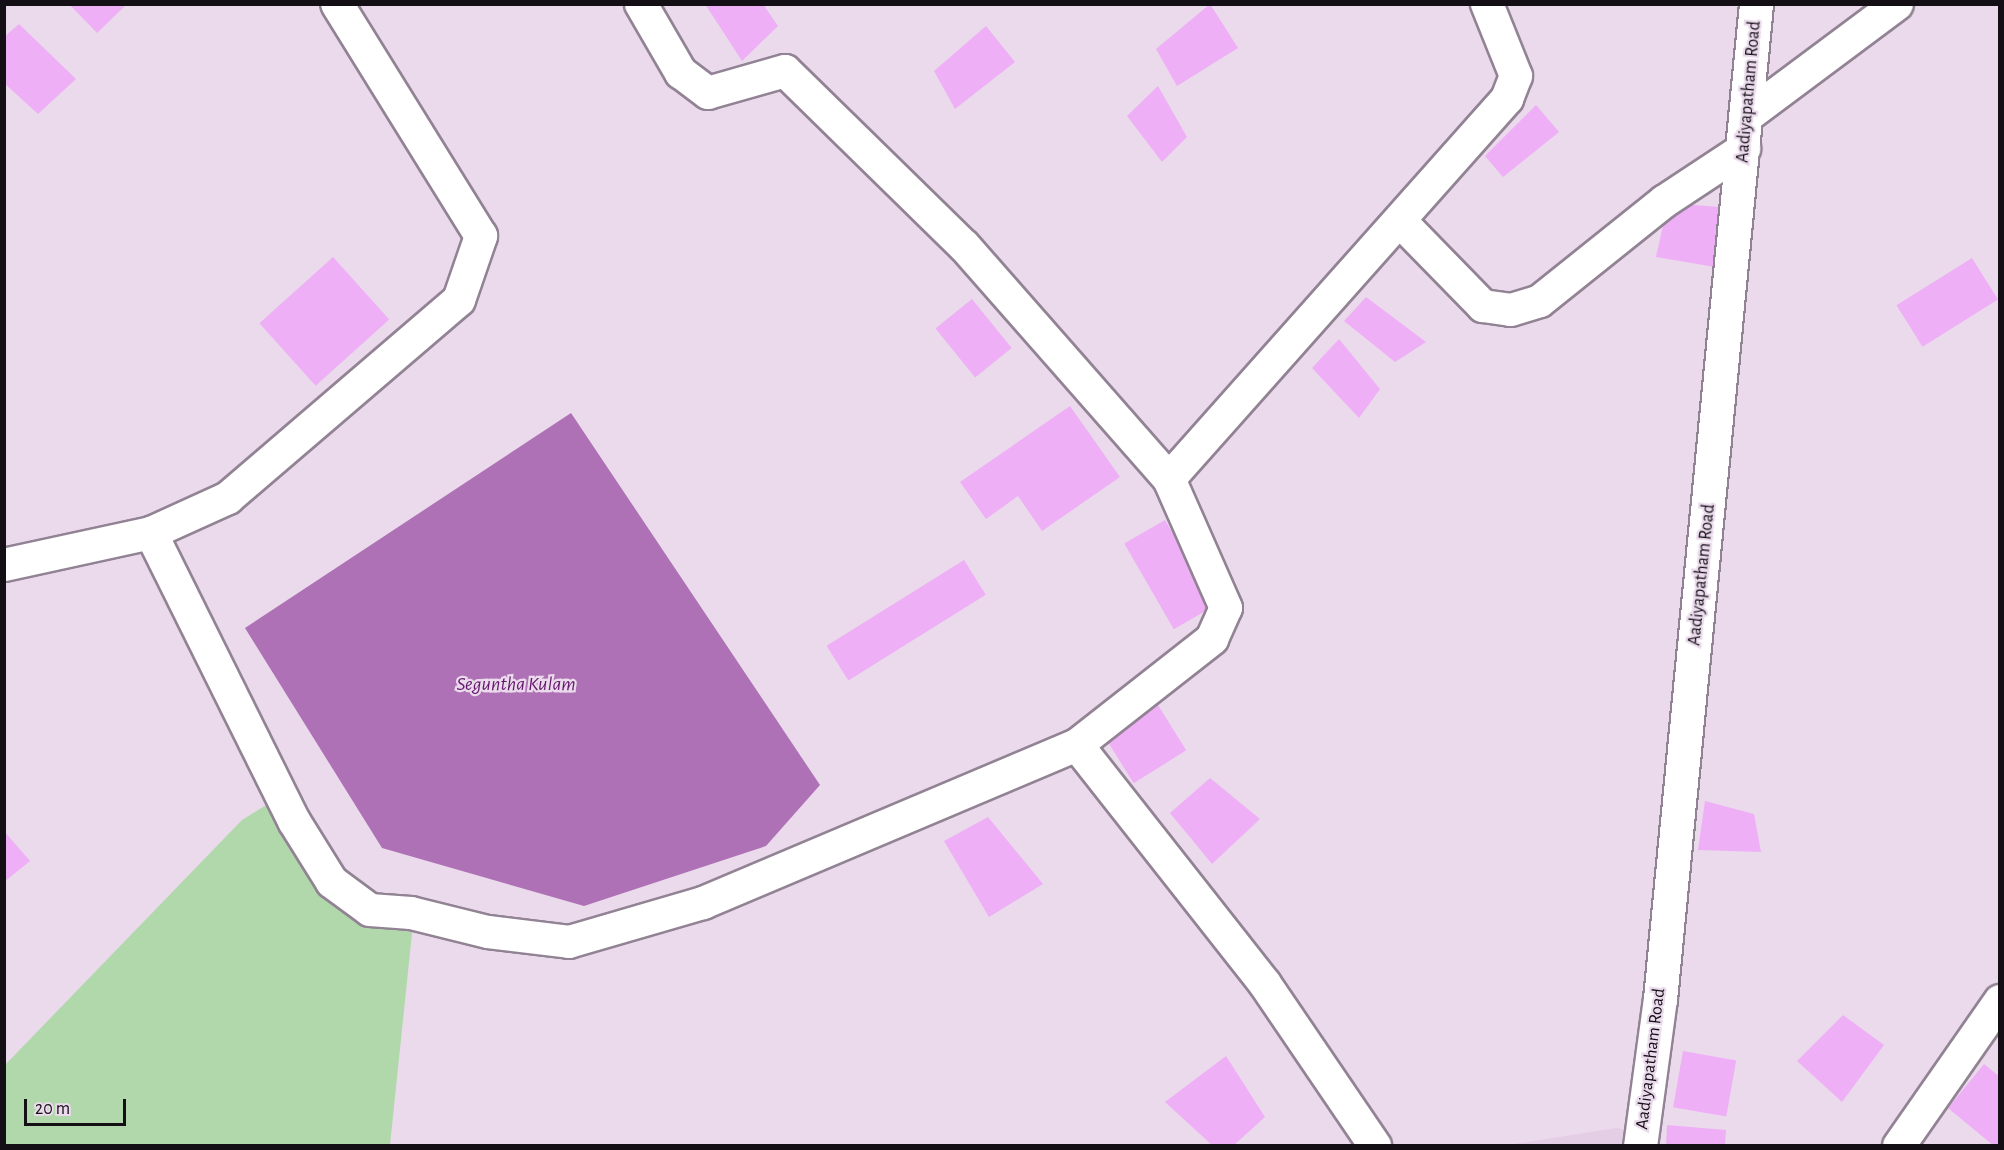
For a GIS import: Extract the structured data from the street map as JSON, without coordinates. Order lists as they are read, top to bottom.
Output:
{
  "streets": {
    "street": ["Aadiyapatham Road"]
  },
  "water": ["Seguntha Kulam"],
  "scale_bar": "20 m"
}
